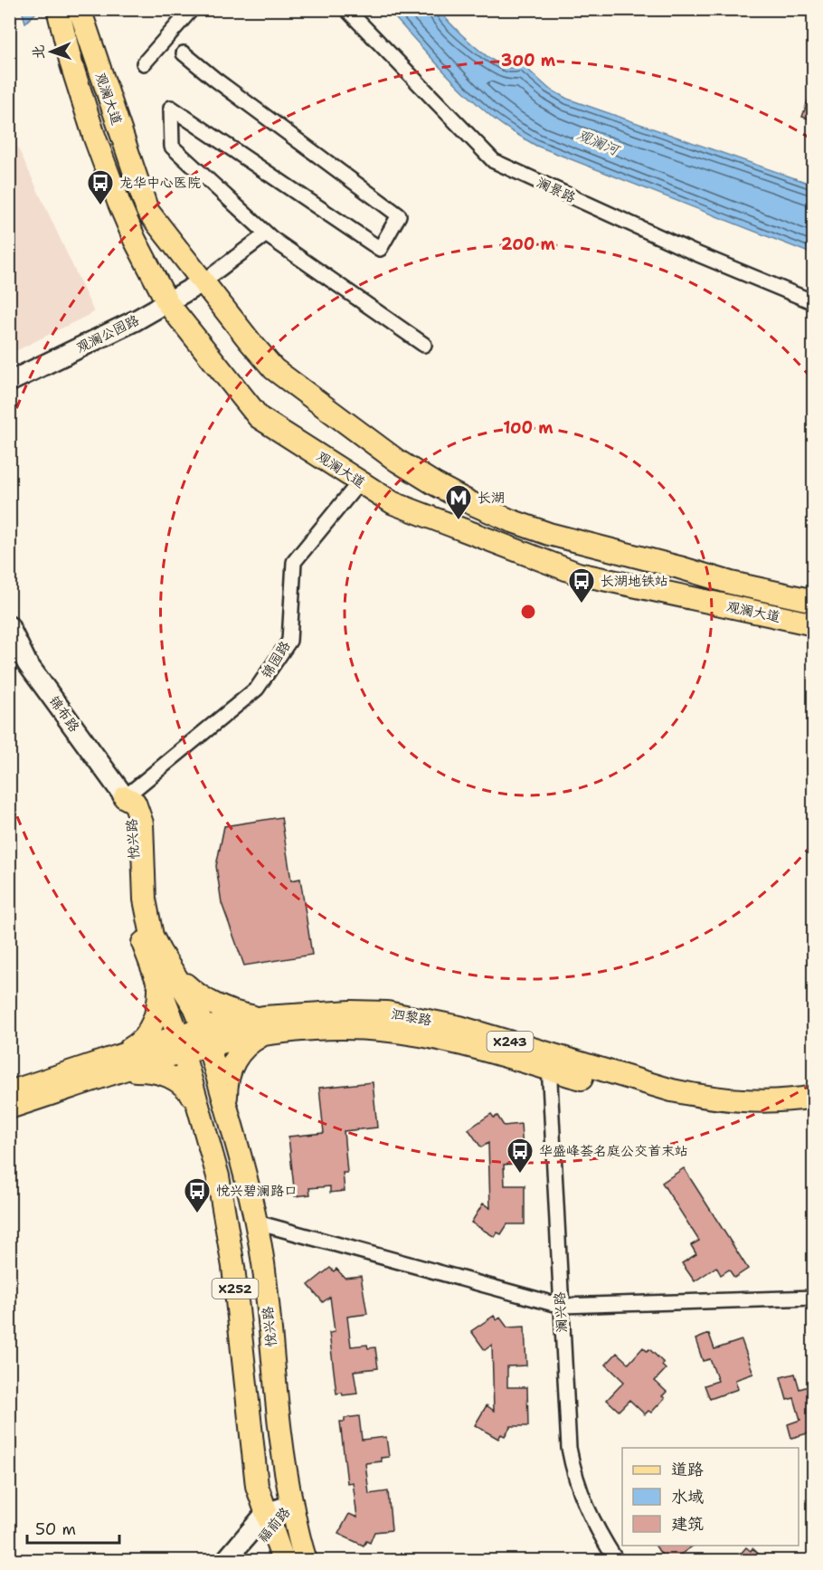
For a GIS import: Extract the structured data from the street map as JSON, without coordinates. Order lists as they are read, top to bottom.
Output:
{
  "streets": {
    "main road": [
      "观澜大道",
      "观澜公园路",
      "锦布路",
      "悦兴路",
      "泗黎路",
      "X243",
      "X252",
      "福前路"
    ],
    "street": ["澜景路", "锦园路", "澜兴路"]
  },
  "crossings": [
    ["观澜大道", "观澜公园路"],
    ["观澜大道", "锦园路"],
    ["锦园路", "锦布路"],
    ["锦园路", "悦兴路"],
    ["锦布路", "悦兴路"],
    ["悦兴路", "泗黎路"],
    ["悦兴路", "福前路"],
    ["泗黎路", "澜兴路"]
  ],
  "water": ["观澜河"],
  "places": {
    "bus stop": [
      "龙华中心医院",
      "长湖地铁站",
      "华盛峰荟名庭公交首末站",
      "悦兴碧澜路口"
    ],
    "metro station": ["长湖"]
  },
  "legend": ["道路", "水域", "建筑"],
  "scale_bar": "50 m",
  "north": "left",
  "rings": ["300 m", "200 m", "100 m"]
}
